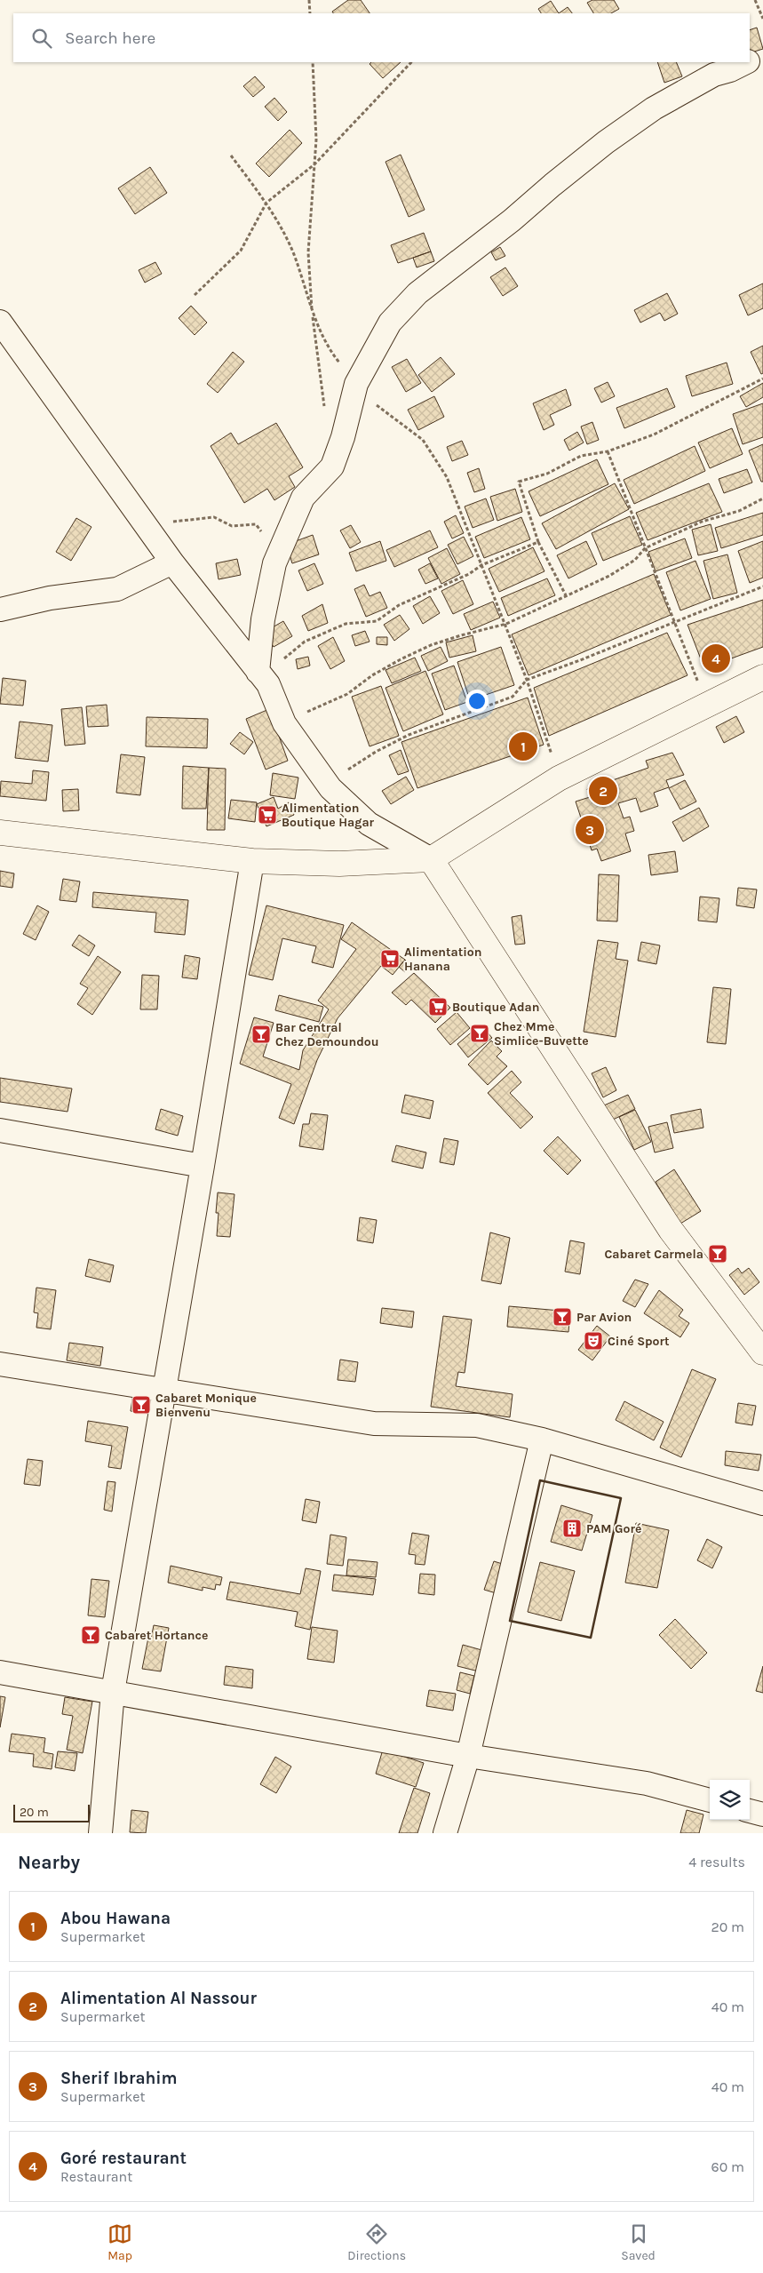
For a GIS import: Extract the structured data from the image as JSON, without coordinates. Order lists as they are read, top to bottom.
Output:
{
  "places": {
    "supermarket": ["Alimentation Boutique Hagar", "Alimentation Hanana", "Boutique Adan"],
    "bar": [
      "Chez Mme Simlice-Buvette",
      "Bar Central Chez Demoundou",
      "Cabaret Carmela",
      "Par Avion",
      "Cabaret Monique Bienvenu",
      "Cabaret Hortance"
    ],
    "theatre": ["Ciné Sport"],
    "building": ["PAM Goré"]
  },
  "scale_bar": "20 m",
  "page": {
    "search": "Search here",
    "pins": [
      "4",
      "1",
      "2",
      "3"
    ],
    "scale": "20 m",
    "heading": ["Nearby", "4 results"],
    "list": [
      {
        "mark": "1",
        "name": "Abou Hawana",
        "note": "Supermarket",
        "value": "20 m"
      },
      {
        "mark": "2",
        "name": "Alimentation Al Nassour",
        "note": "Supermarket",
        "value": "40 m"
      },
      {
        "mark": "3",
        "name": "Sherif Ibrahim",
        "note": "Supermarket",
        "value": "40 m"
      },
      {
        "mark": "4",
        "name": "Goré restaurant",
        "note": "Restaurant",
        "value": "60 m"
      }
    ],
    "nav": ["Map", "Directions", "Saved"]
  }
}
